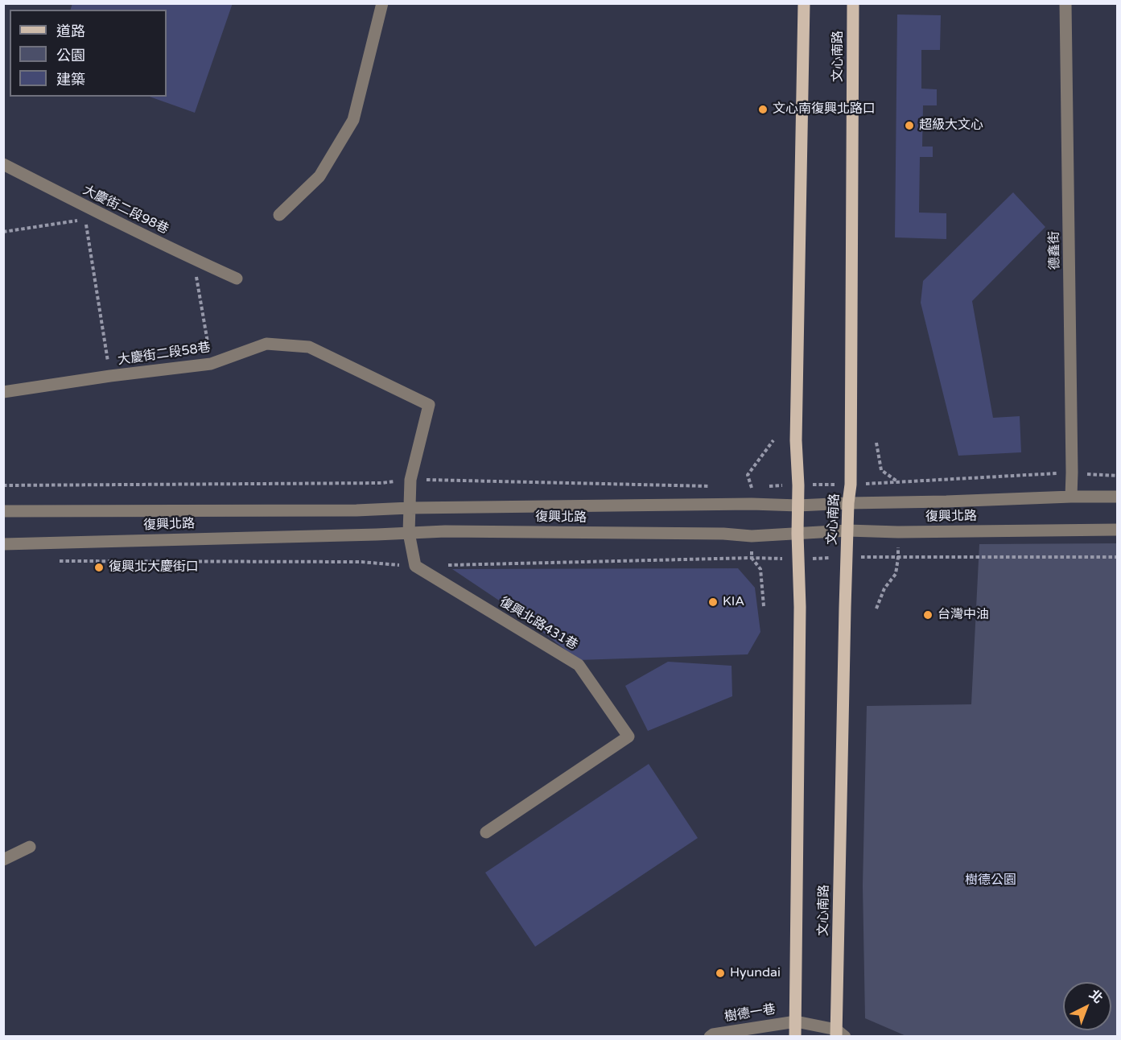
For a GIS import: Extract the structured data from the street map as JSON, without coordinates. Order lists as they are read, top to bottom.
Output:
{
  "streets": {
    "main road": ["文心南路"],
    "street": [
      "大慶街二段98巷",
      "德鑫街",
      "大慶街二段58巷",
      "復興北路",
      "復興北路431巷",
      "樹德一巷"
    ]
  },
  "crossings": [
    ["文心南路", "復興北路"],
    ["文心南路", "樹德一巷"],
    ["德鑫街", "復興北路"]
  ],
  "parks": ["樹德公園"],
  "places": [
    "文心南復興北路口",
    "超級大文心",
    "復興北大慶街口",
    "KIA",
    "台灣中油",
    "Hyundai"
  ],
  "legend": ["道路", "公園", "建築"],
  "north": "top right"
}
